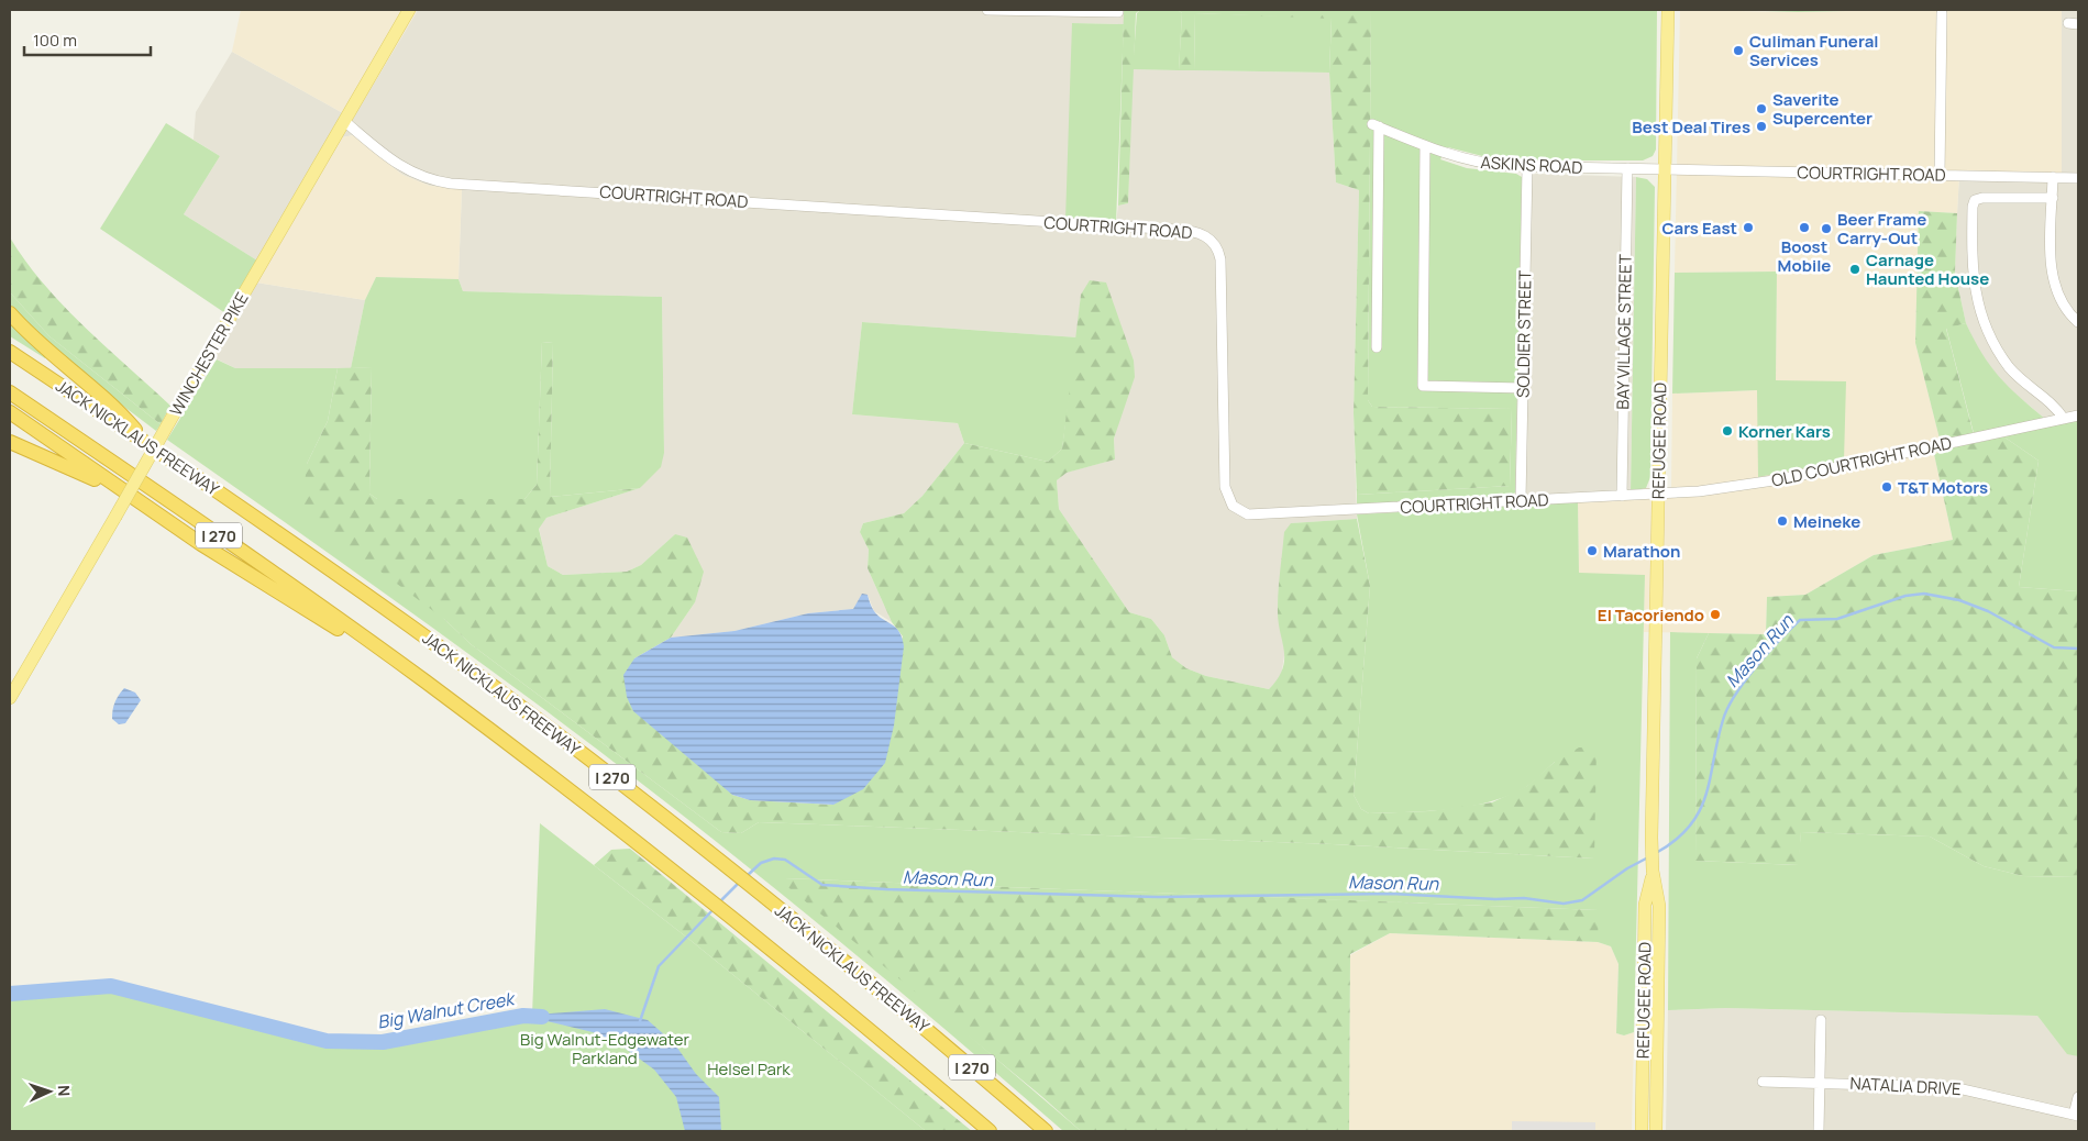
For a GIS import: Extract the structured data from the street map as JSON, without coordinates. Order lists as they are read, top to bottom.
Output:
{
  "streets": {
    "highway": ["JACK NICKLAUS FREEWAY", "I 270"],
    "main road": ["WINCHESTER PIKE", "REFUGEE ROAD"],
    "street": [
      "ASKINS ROAD",
      "COURTRIGHT ROAD",
      "BAY VILLAGE STREET",
      "SOLDIER STREET",
      "OLD COURTRIGHT ROAD",
      "NATALIA DRIVE"
    ]
  },
  "crossings": [
    ["ASKINS ROAD", "COURTRIGHT ROAD"],
    ["ASKINS ROAD", "BAY VILLAGE STREET"],
    ["ASKINS ROAD", "SOLDIER STREET"],
    ["ASKINS ROAD", "REFUGEE ROAD"],
    ["COURTRIGHT ROAD", "BAY VILLAGE STREET"],
    ["COURTRIGHT ROAD", "SOLDIER STREET"],
    ["COURTRIGHT ROAD", "WINCHESTER PIKE"],
    ["COURTRIGHT ROAD", "REFUGEE ROAD"],
    ["COURTRIGHT ROAD", "OLD COURTRIGHT ROAD"],
    ["REFUGEE ROAD", "OLD COURTRIGHT ROAD"]
  ],
  "water": ["Mason Run", "Big Walnut Creek"],
  "parks": ["Big Walnut-Edgewater Parkland", "Helsel Park"],
  "places": [
    "Culiman Funeral Services",
    "Saverite Supercenter",
    "Best Deal Tires",
    "Cars East",
    "Boost Mobile",
    "Beer Frame Carry-Out",
    "Carnage Haunted House",
    "Korner Kars",
    "T&T Motors",
    "Meineke",
    "Marathon",
    "El Tacoriendo"
  ],
  "scale_bar": "100 m",
  "north": "right"
}
